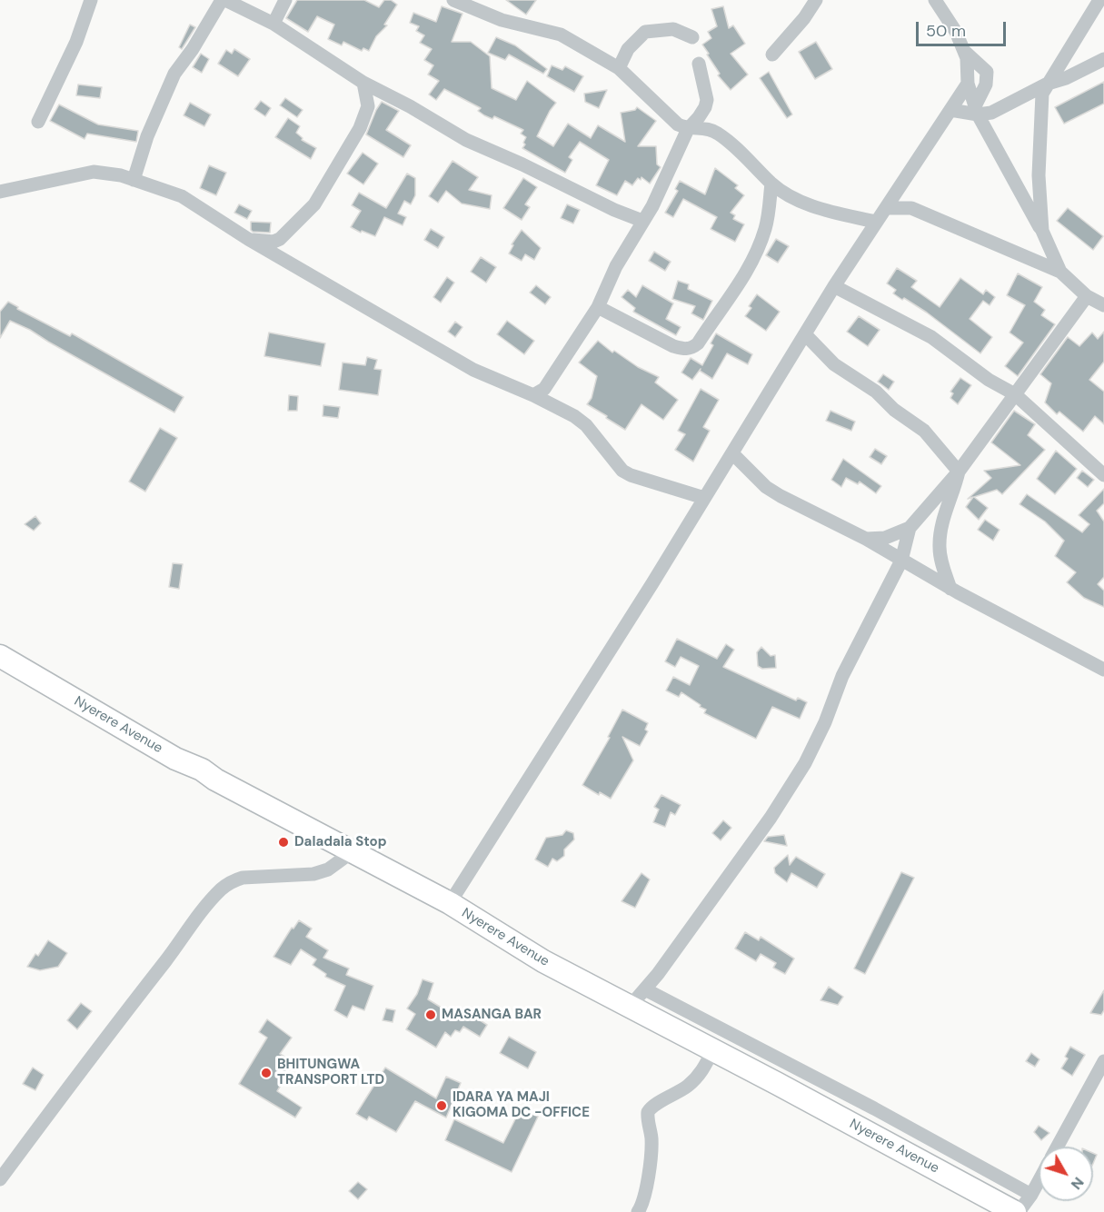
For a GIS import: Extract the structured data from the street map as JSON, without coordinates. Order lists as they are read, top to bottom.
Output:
{
  "streets": {
    "main road": ["Nyerere Avenue"]
  },
  "places": [
    "Daladala Stop",
    "MASANGA BAR",
    "BHITUNGWA TRANSPORT LTD",
    "IDARA YA MAJI KIGOMA DC -OFFICE"
  ],
  "scale_bar": "50 m",
  "north": "bottom right"
}
